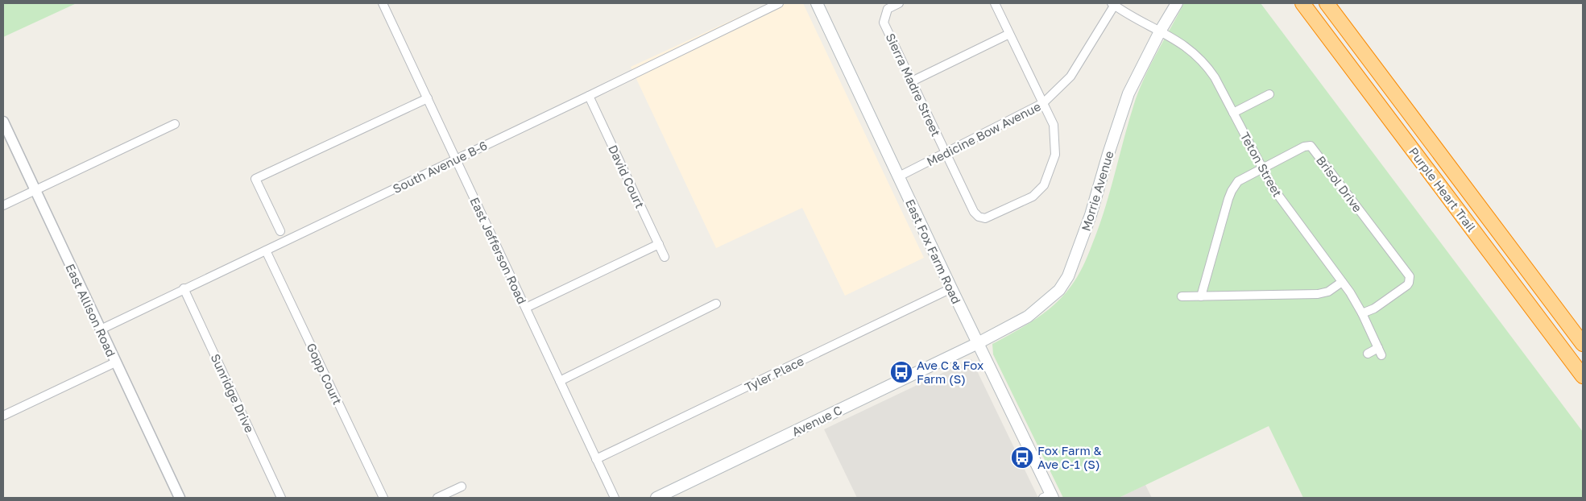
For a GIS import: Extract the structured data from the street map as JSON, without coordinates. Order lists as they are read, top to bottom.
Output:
{
  "streets": {
    "highway": ["Purple Heart Trail"],
    "main road": ["Morrie Avenue", "East Fox Farm Road", "Avenue C"],
    "street": [
      "Sierra Madre Street",
      "Medicine Bow Avenue",
      "Teton Street",
      "South Avenue B-6",
      "David Court",
      "Brisol Drive",
      "East Jefferson Road",
      "East Allison Road",
      "Gopp Court",
      "Tyler Place",
      "Sunridge Drive"
    ]
  },
  "crossings": [
    ["Sierra Madre Street", "Medicine Bow Avenue"],
    ["Medicine Bow Avenue", "Teton Street"],
    ["Medicine Bow Avenue", "East Fox Farm Road"],
    ["Teton Street", "Brisol Drive"],
    ["Teton Street", "Morrie Avenue"],
    ["South Avenue B-6", "David Court"],
    ["South Avenue B-6", "East Jefferson Road"],
    ["South Avenue B-6", "East Allison Road"],
    ["South Avenue B-6", "Gopp Court"],
    ["South Avenue B-6", "Sunridge Drive"],
    ["Morrie Avenue", "East Fox Farm Road"],
    ["Morrie Avenue", "Avenue C"],
    ["East Jefferson Road", "Tyler Place"],
    ["East Fox Farm Road", "Tyler Place"],
    ["East Fox Farm Road", "Avenue C"]
  ],
  "places": {
    "bus stop": ["Ave C & Fox Farm (S)", "Fox Farm & Ave C-1 (S)"]
  }
}
